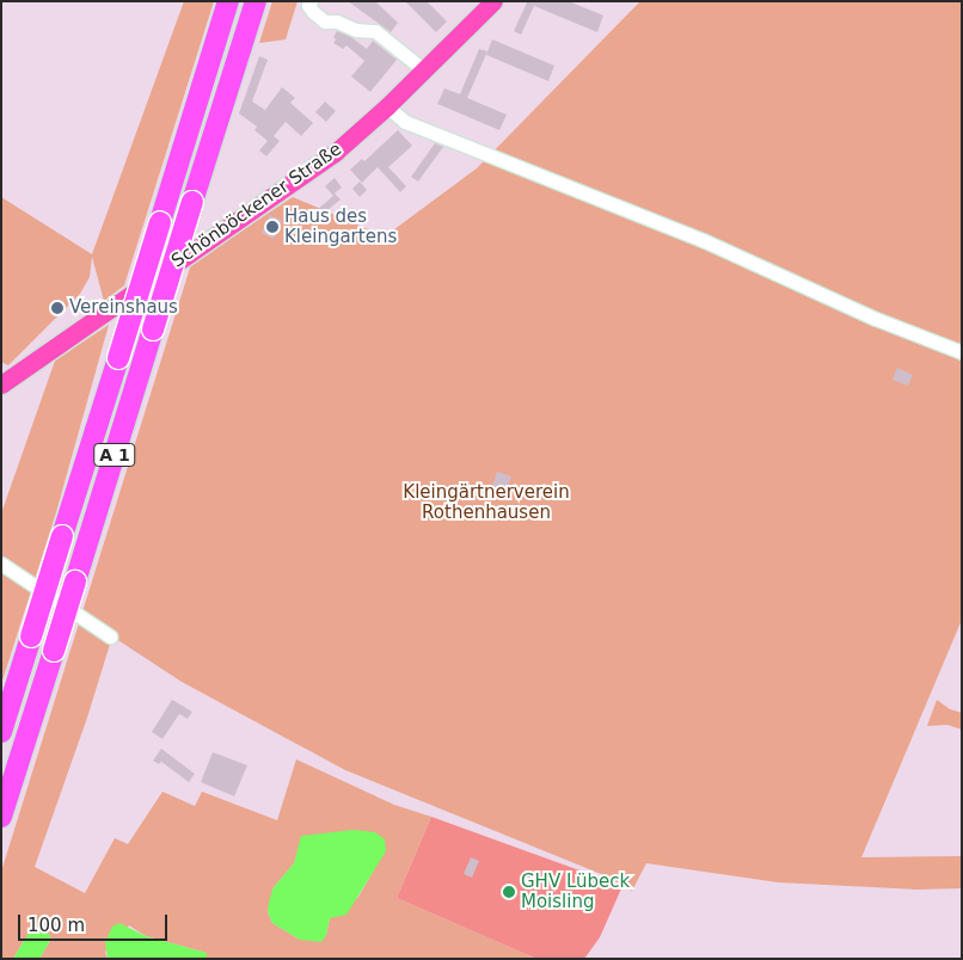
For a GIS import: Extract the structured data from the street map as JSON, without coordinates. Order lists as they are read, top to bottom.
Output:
{
  "streets": {
    "highway": ["A 1"],
    "main road": ["Schönböckener Straße"]
  },
  "parks": ["Kleingärtnerverein Rothenhausen"],
  "places": ["Haus des Kleingartens", "Vereinshaus", "GHV Lübeck Moisling"],
  "scale_bar": "100 m"
}
